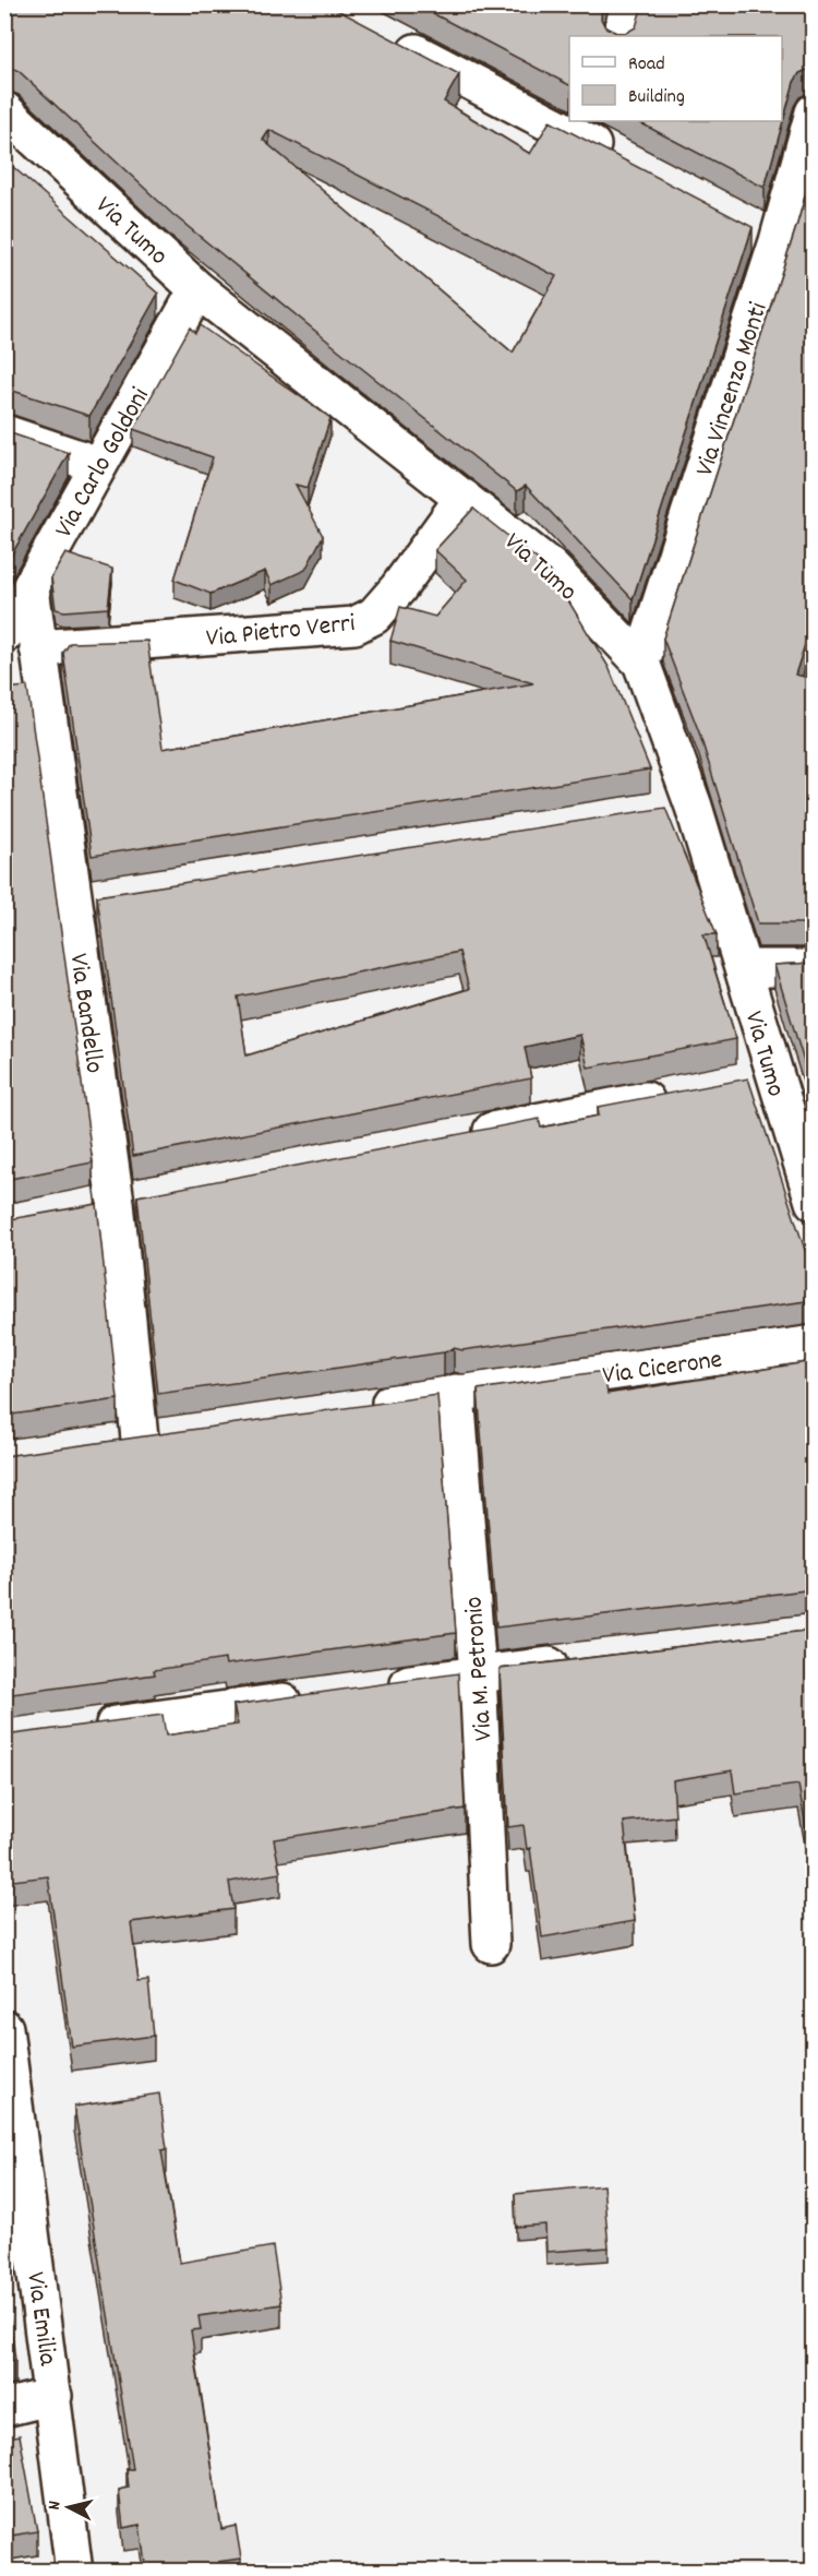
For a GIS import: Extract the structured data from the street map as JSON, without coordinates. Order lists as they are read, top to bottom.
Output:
{
  "streets": {
    "street": [
      "Via Tumo",
      "Via Vincenzo Monti",
      "Via Carlo Goldoni",
      "Via Pietro Verri",
      "Via Bandello",
      "Via Cicerone",
      "Via M. Petronio",
      "Via Emilia"
    ]
  },
  "crossings": [
    ["Via Tumo", "Via Vincenzo Monti"],
    ["Via Tumo", "Via Carlo Goldoni"],
    ["Via Tumo", "Via Pietro Verri"],
    ["Via Carlo Goldoni", "Via Bandello"],
    ["Via Pietro Verri", "Via Bandello"],
    ["Via Cicerone", "Via M. Petronio"]
  ],
  "legend": ["Road", "Building"],
  "north": "left"
}
